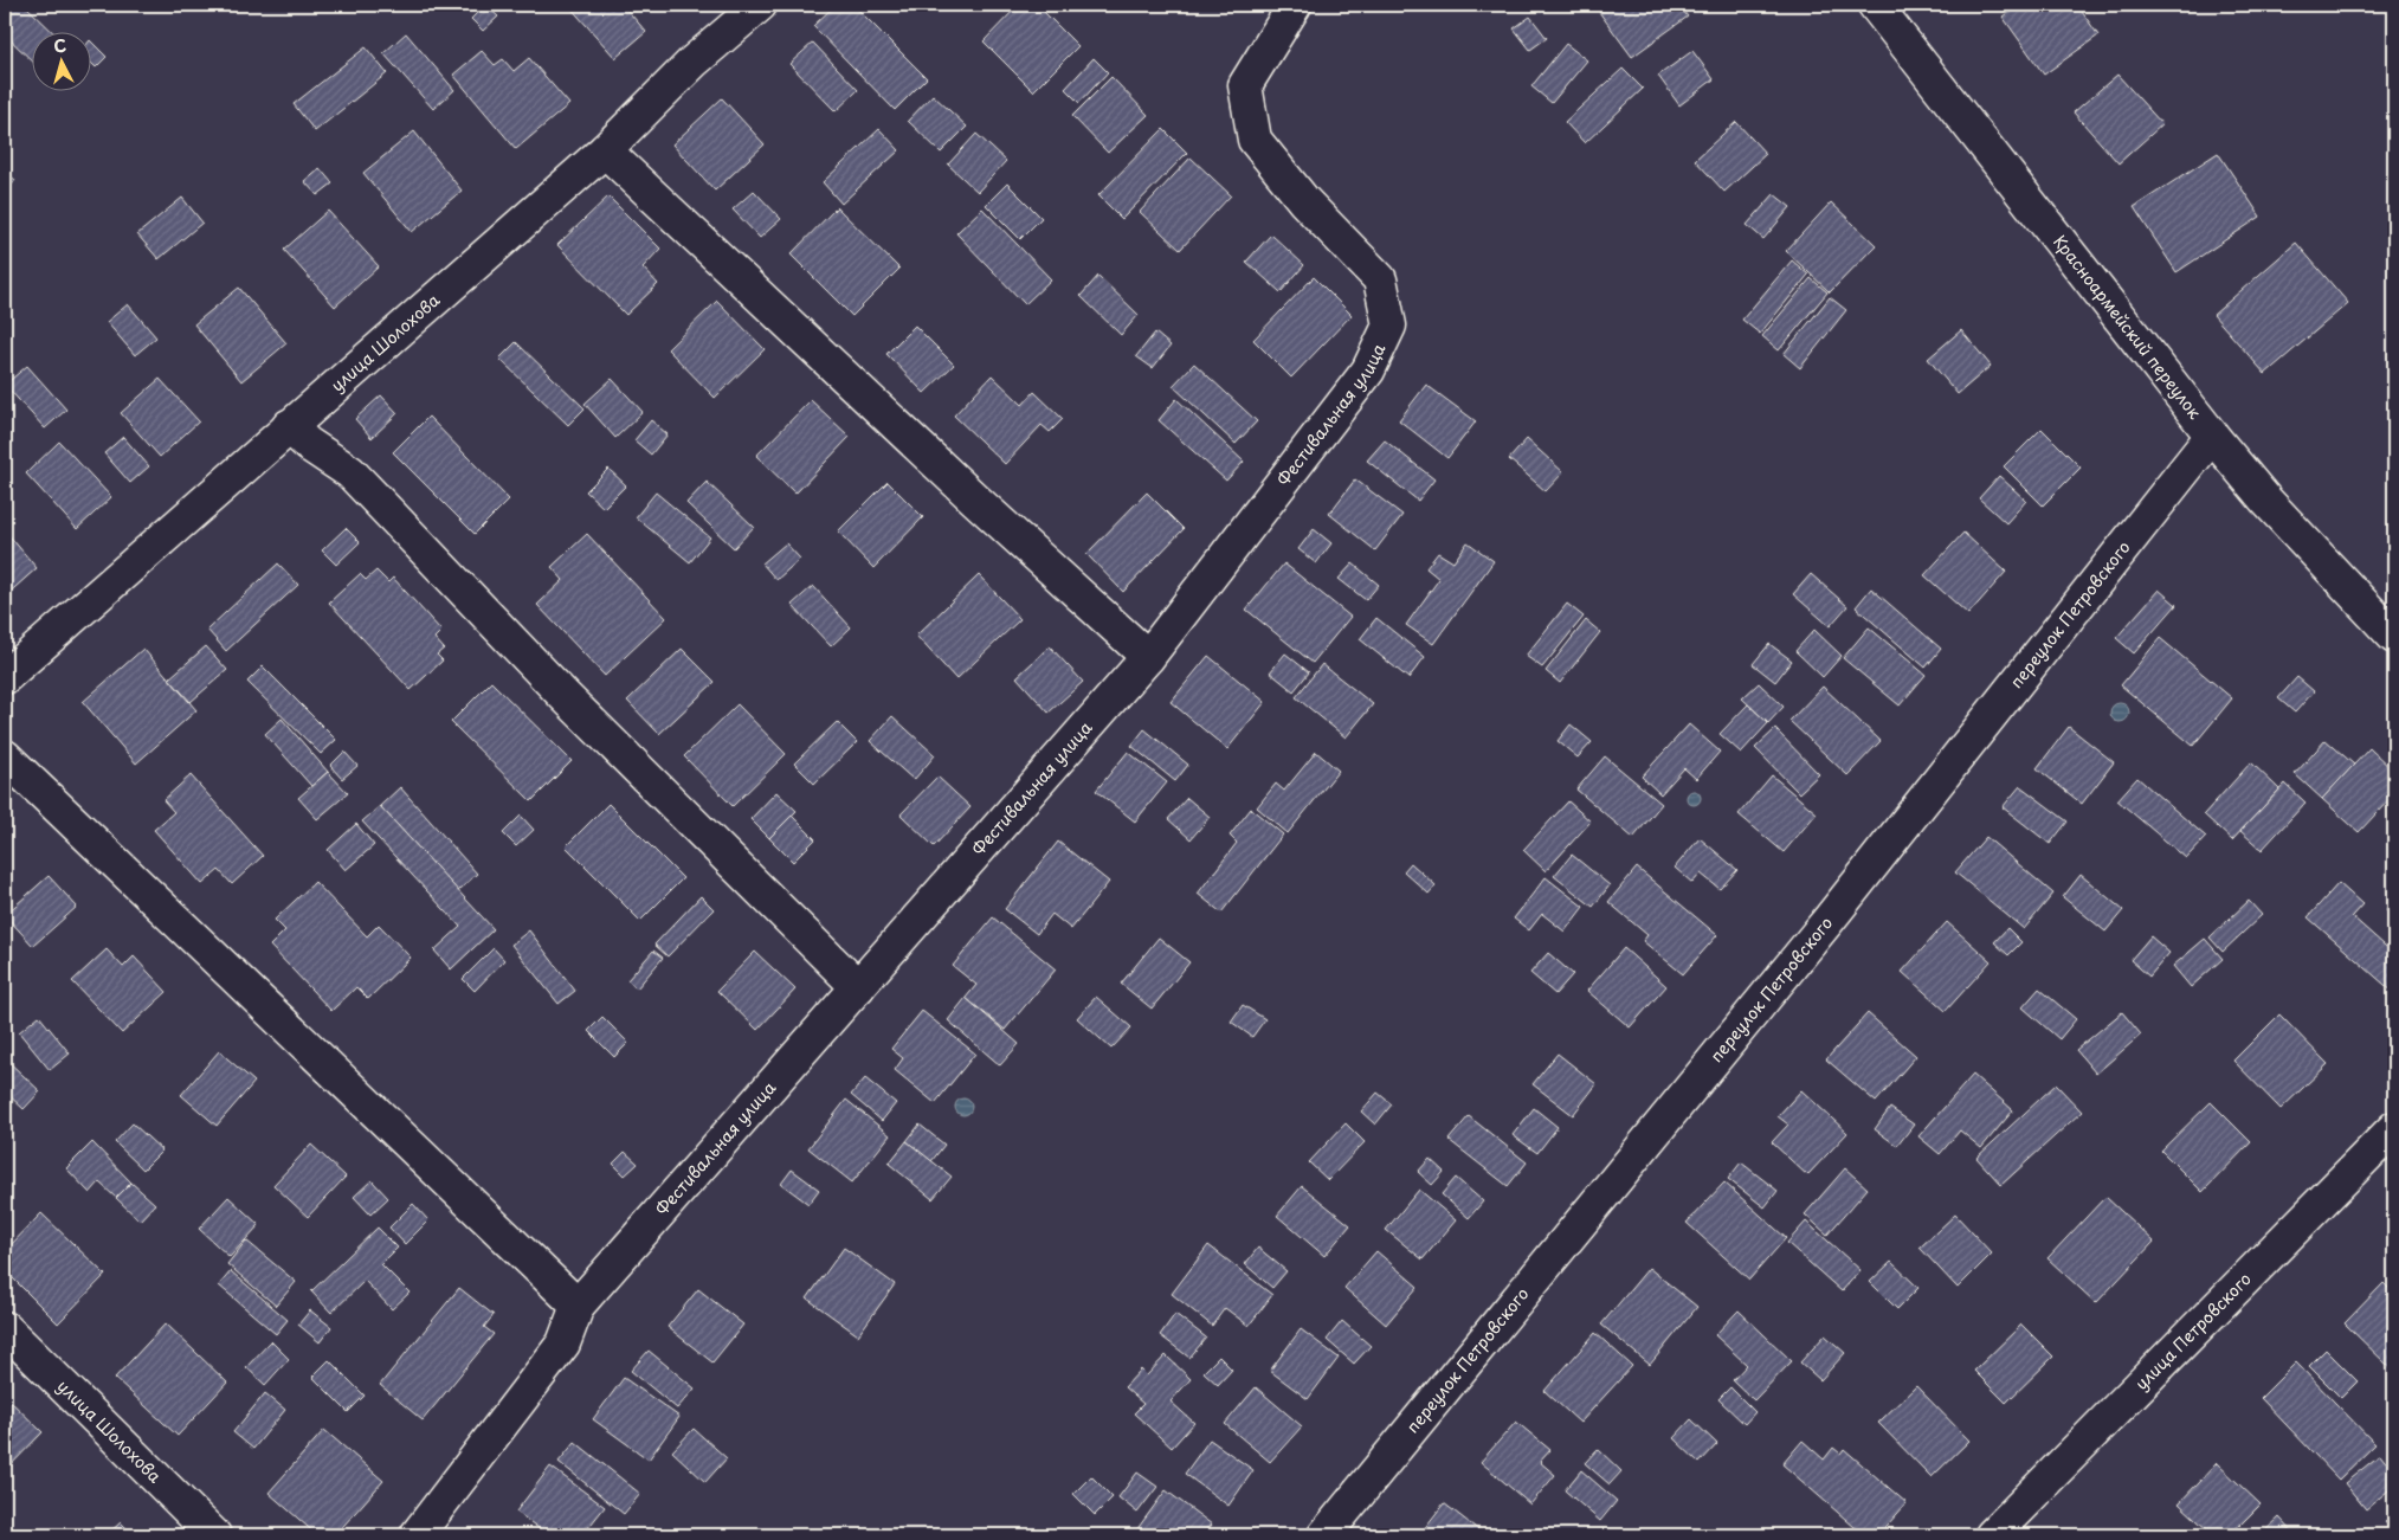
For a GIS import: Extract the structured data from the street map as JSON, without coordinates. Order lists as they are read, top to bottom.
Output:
{
  "streets": {
    "street": [
      "Красноармейский переулок",
      "улица Шолохова",
      "Фестивальная улица",
      "переулок Петровского",
      "улица Петровского"
    ]
  },
  "crossings": [
    ["Красноармейский переулок", "переулок Петровского"]
  ],
  "north": "top"
}
